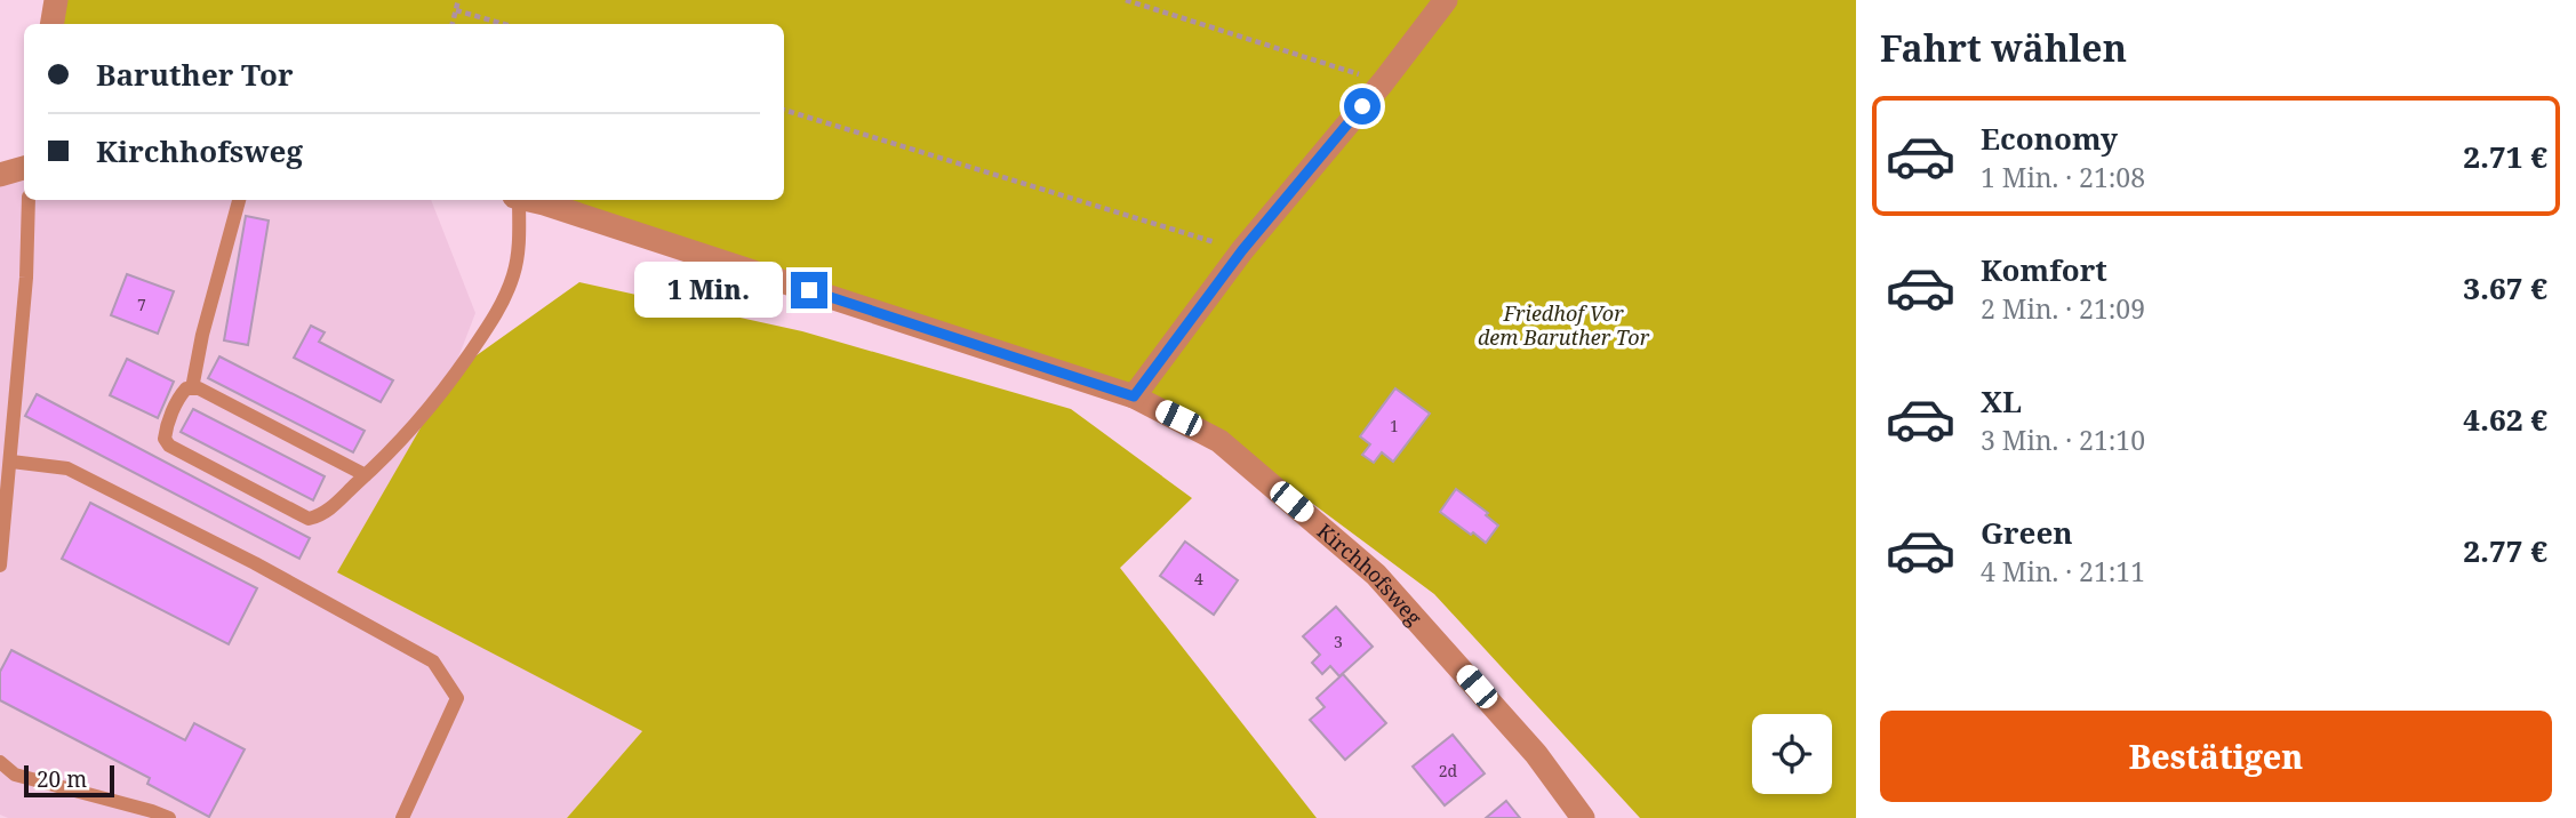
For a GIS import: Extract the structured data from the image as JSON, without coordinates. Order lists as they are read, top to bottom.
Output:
{
  "streets": {
    "street": ["Kirchhofsweg"]
  },
  "parks": ["Friedhof Vor dem Baruther Tor"],
  "house_numbers": [
    "7",
    "1",
    "4",
    "3",
    "2d"
  ],
  "scale_bar": "20 m",
  "page": {
    "heading": "Fahrt wählen",
    "banner": ["Baruther Tor", "Kirchhofsweg"],
    "list": [
      {
        "name": "Economy",
        "note": "1 Min. · 21:08",
        "value": "2.71 €"
      },
      {
        "name": "Komfort",
        "note": "2 Min. · 21:09",
        "value": "3.67 €"
      },
      {
        "name": "XL",
        "note": "3 Min. · 21:10",
        "value": "4.62 €"
      },
      {
        "name": "Green",
        "note": "4 Min. · 21:11",
        "value": "2.77 €"
      }
    ],
    "bubble": "1 Min.",
    "buttons": "Bestätigen",
    "scale": "20 m"
  }
}
